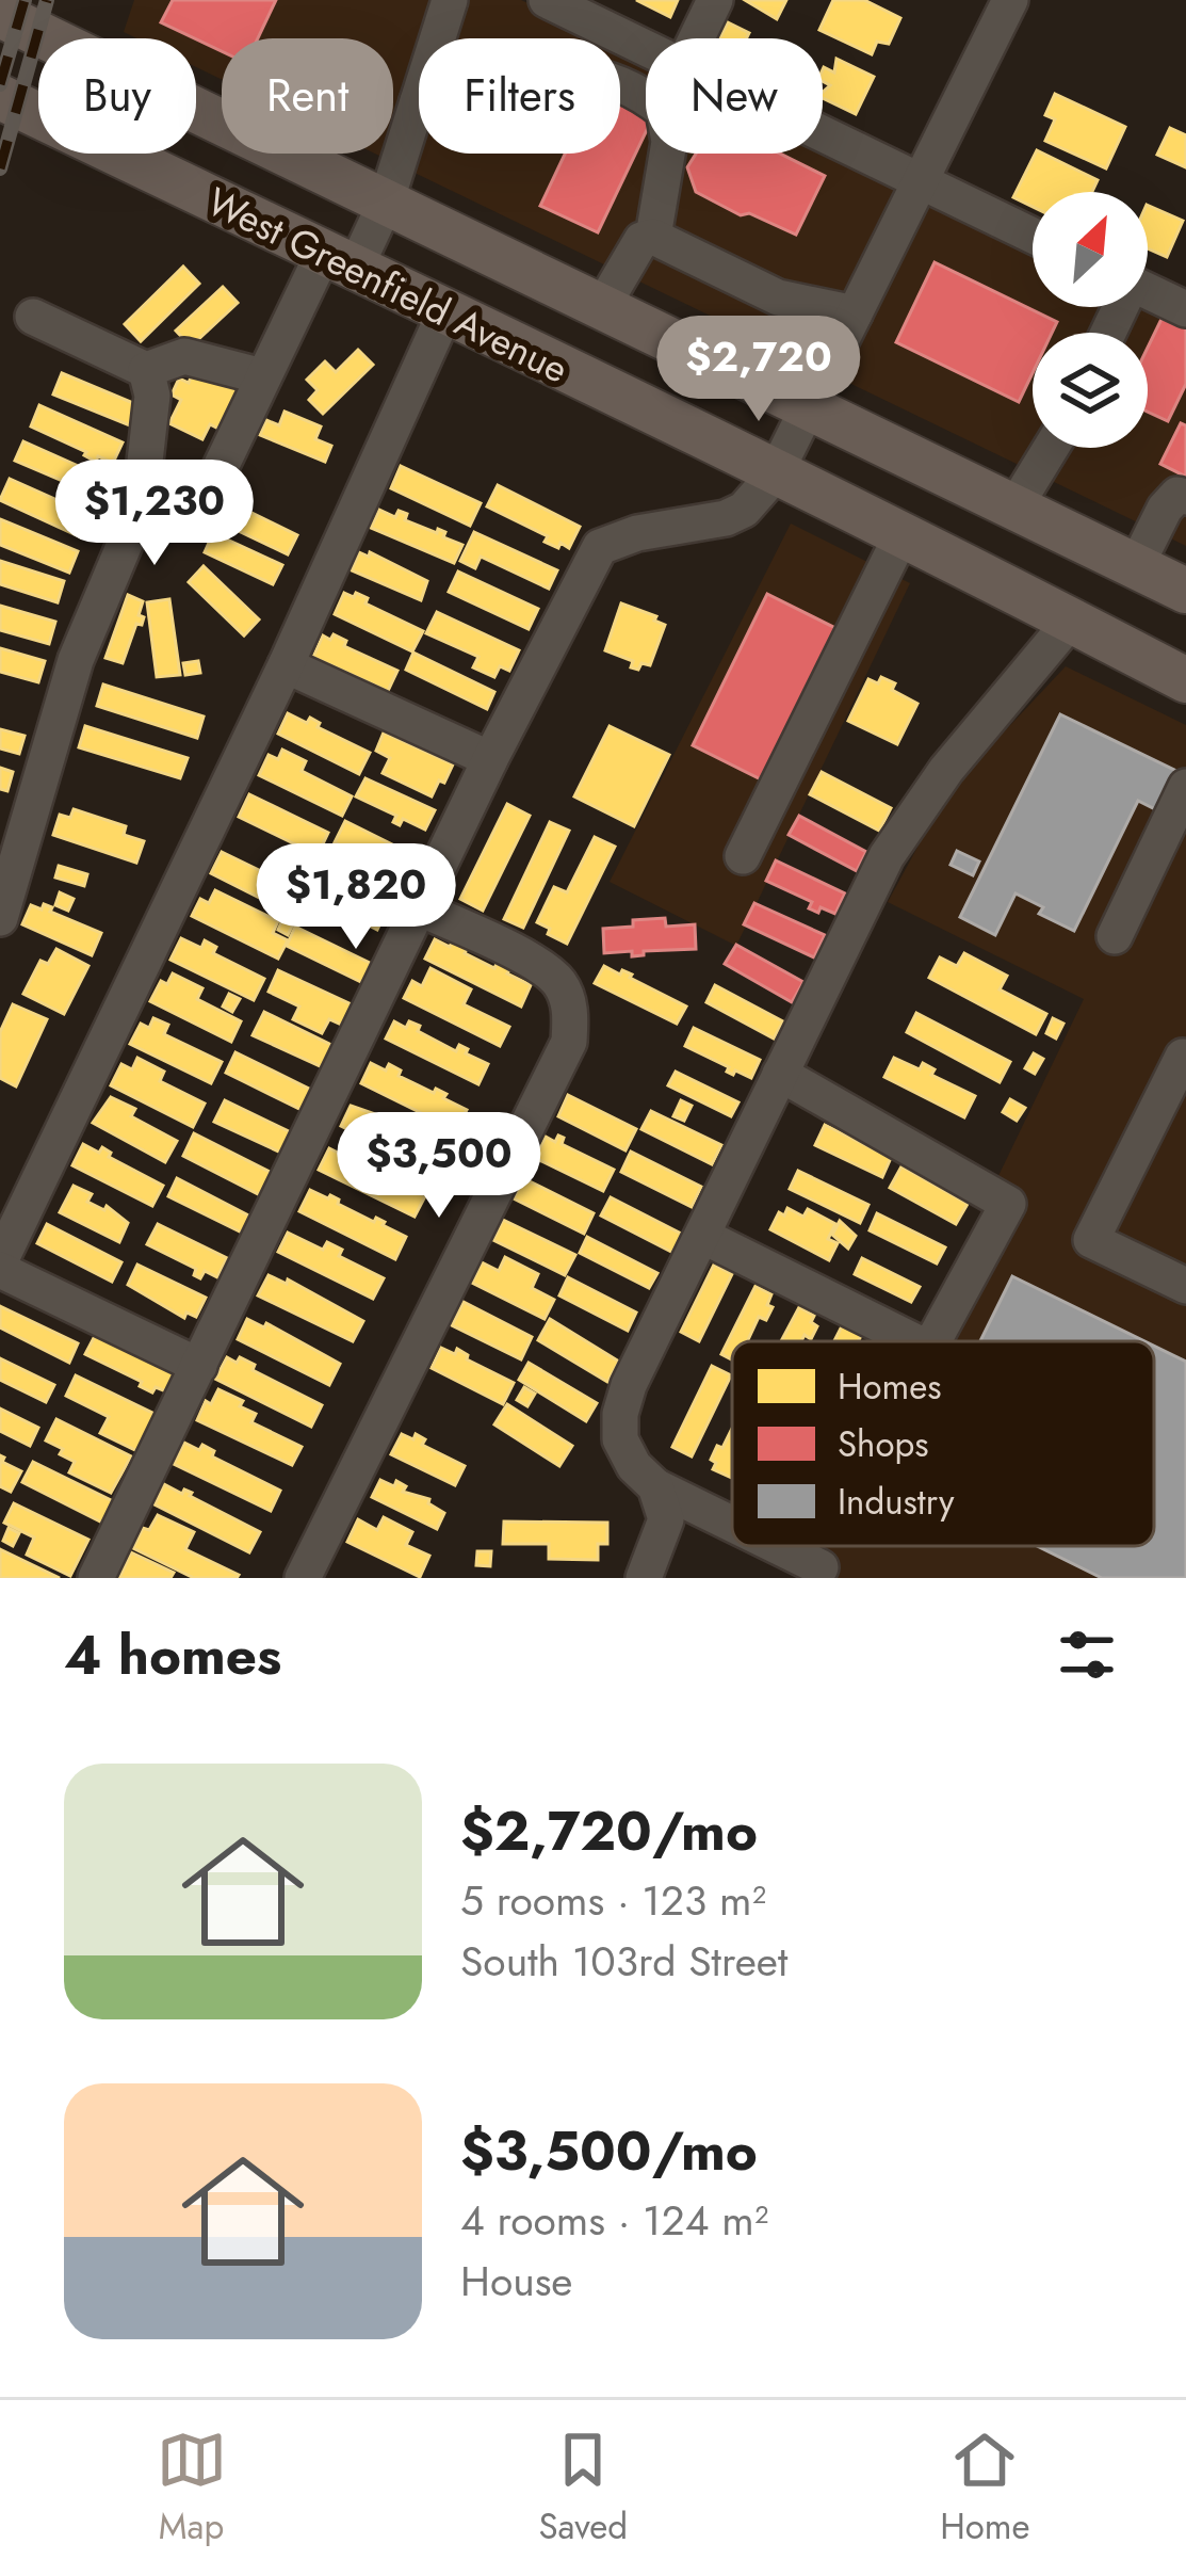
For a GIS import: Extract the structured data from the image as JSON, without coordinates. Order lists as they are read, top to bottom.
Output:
{
  "streets": {
    "main road": ["West Greenfield Avenue"]
  },
  "legend": ["Homes", "Shops", "Industry"],
  "north": "top right",
  "page": {
    "chip": [
      "Buy",
      "Rent",
      "Filters",
      "New"
    ],
    "price": [
      "$2,720",
      "$1,230",
      "$1,820",
      "$3,500"
    ],
    "heading": "4 homes",
    "list": [
      {
        "name": "$2,720/mo",
        "note": "5 rooms · 123 m² · South 103rd Street"
      },
      {
        "name": "$3,500/mo",
        "note": "4 rooms · 124 m² · House"
      }
    ],
    "tabs": ["Map", "Saved", "Home"]
  }
}
